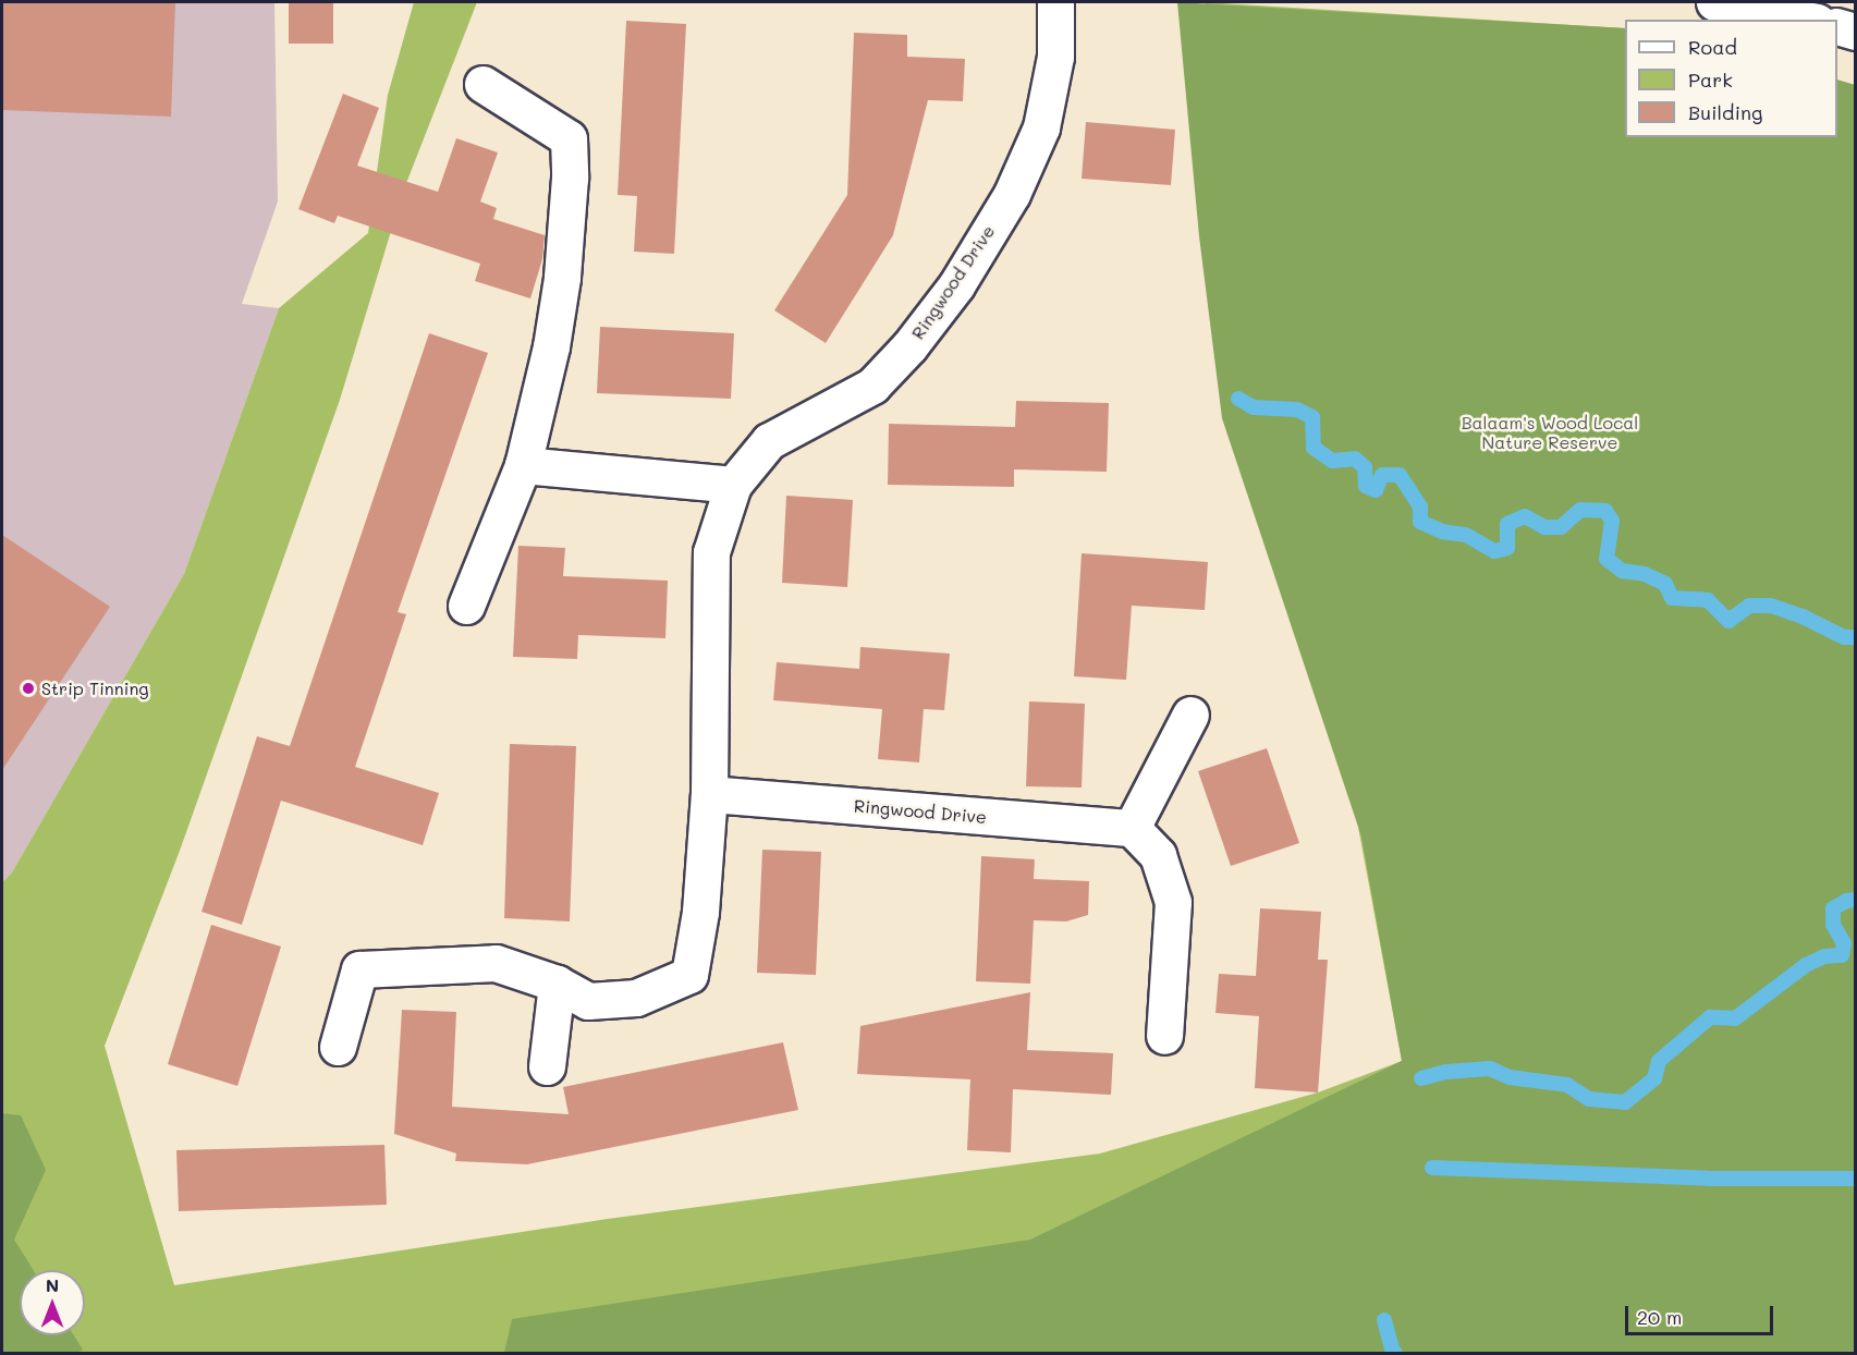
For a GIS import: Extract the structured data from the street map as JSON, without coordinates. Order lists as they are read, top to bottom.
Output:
{
  "streets": {
    "street": ["Ringwood Drive"]
  },
  "parks": ["Balaam's Wood Local Nature Reserve"],
  "places": ["Strip Tinning"],
  "legend": ["Road", "Park", "Building"],
  "scale_bar": "20 m",
  "north": "top"
}
